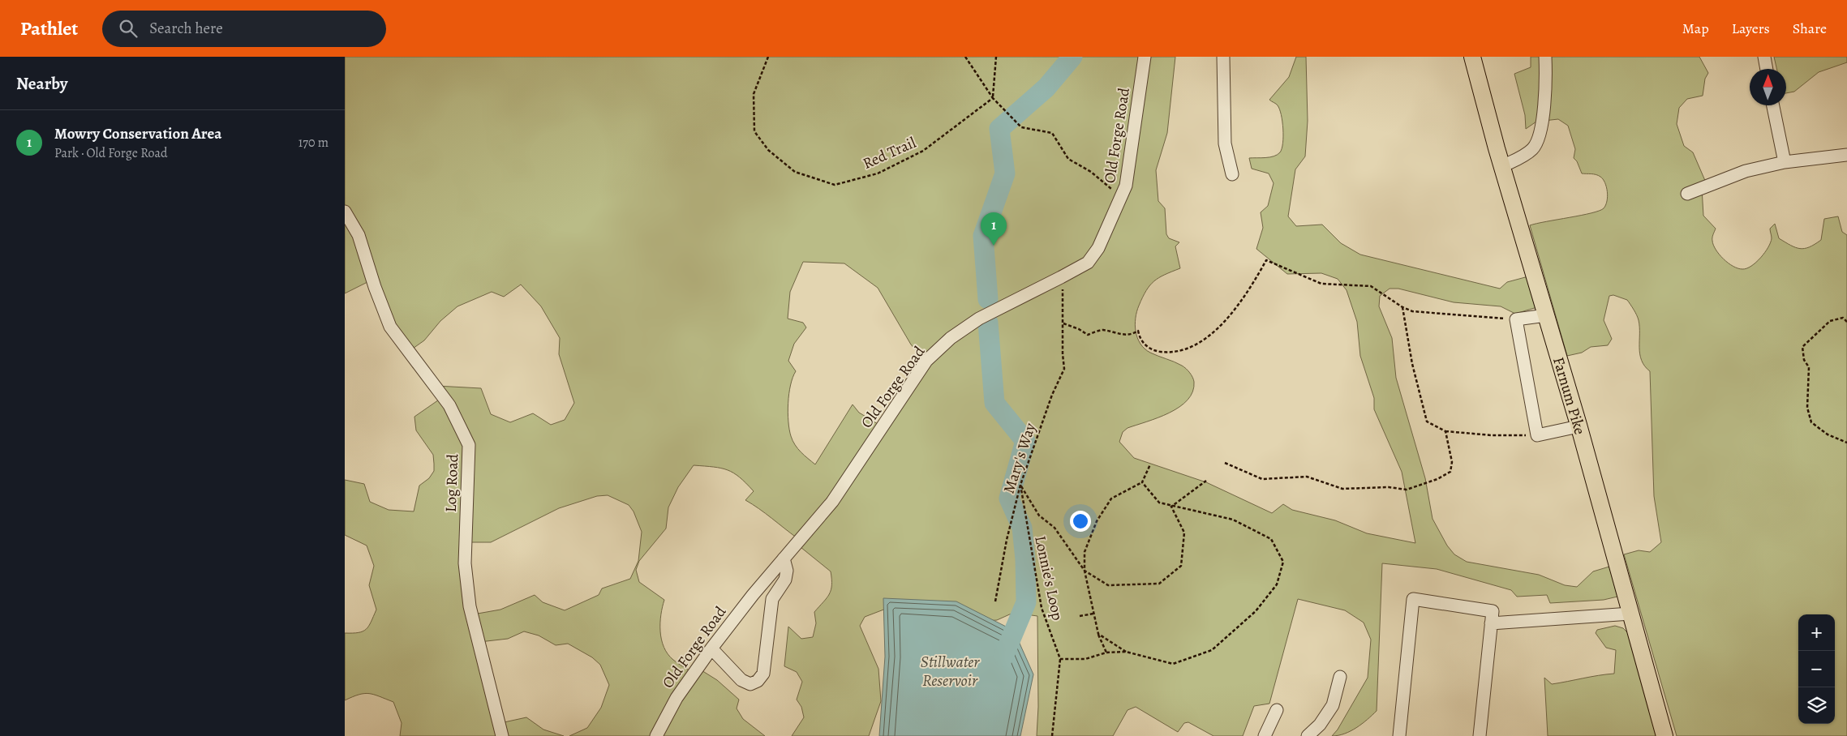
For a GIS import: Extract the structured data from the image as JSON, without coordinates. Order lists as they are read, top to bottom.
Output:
{
  "streets": {
    "main road": ["Farnum Pike"],
    "street": ["Old Forge Road", "Log Road"],
    "path": ["Red Trail", "Mary's Way", "Lonnie's Loop"]
  },
  "crossings": [
    ["Old Forge Road", "Mary's Way"],
    ["Mary's Way", "Lonnie's Loop"]
  ],
  "water": ["Stillwater Reservoir"],
  "north": "top",
  "page": {
    "header": "Pathlet",
    "search": "Search here",
    "nav": ["Map", "Layers", "Share"],
    "heading": "Nearby",
    "list": [
      {
        "mark": "1",
        "name": "Mowry Conservation Area",
        "note": "Park · Old Forge Road",
        "value": "170 m"
      }
    ],
    "pins": "1",
    "map_buttons": ["+", "−"]
  }
}
